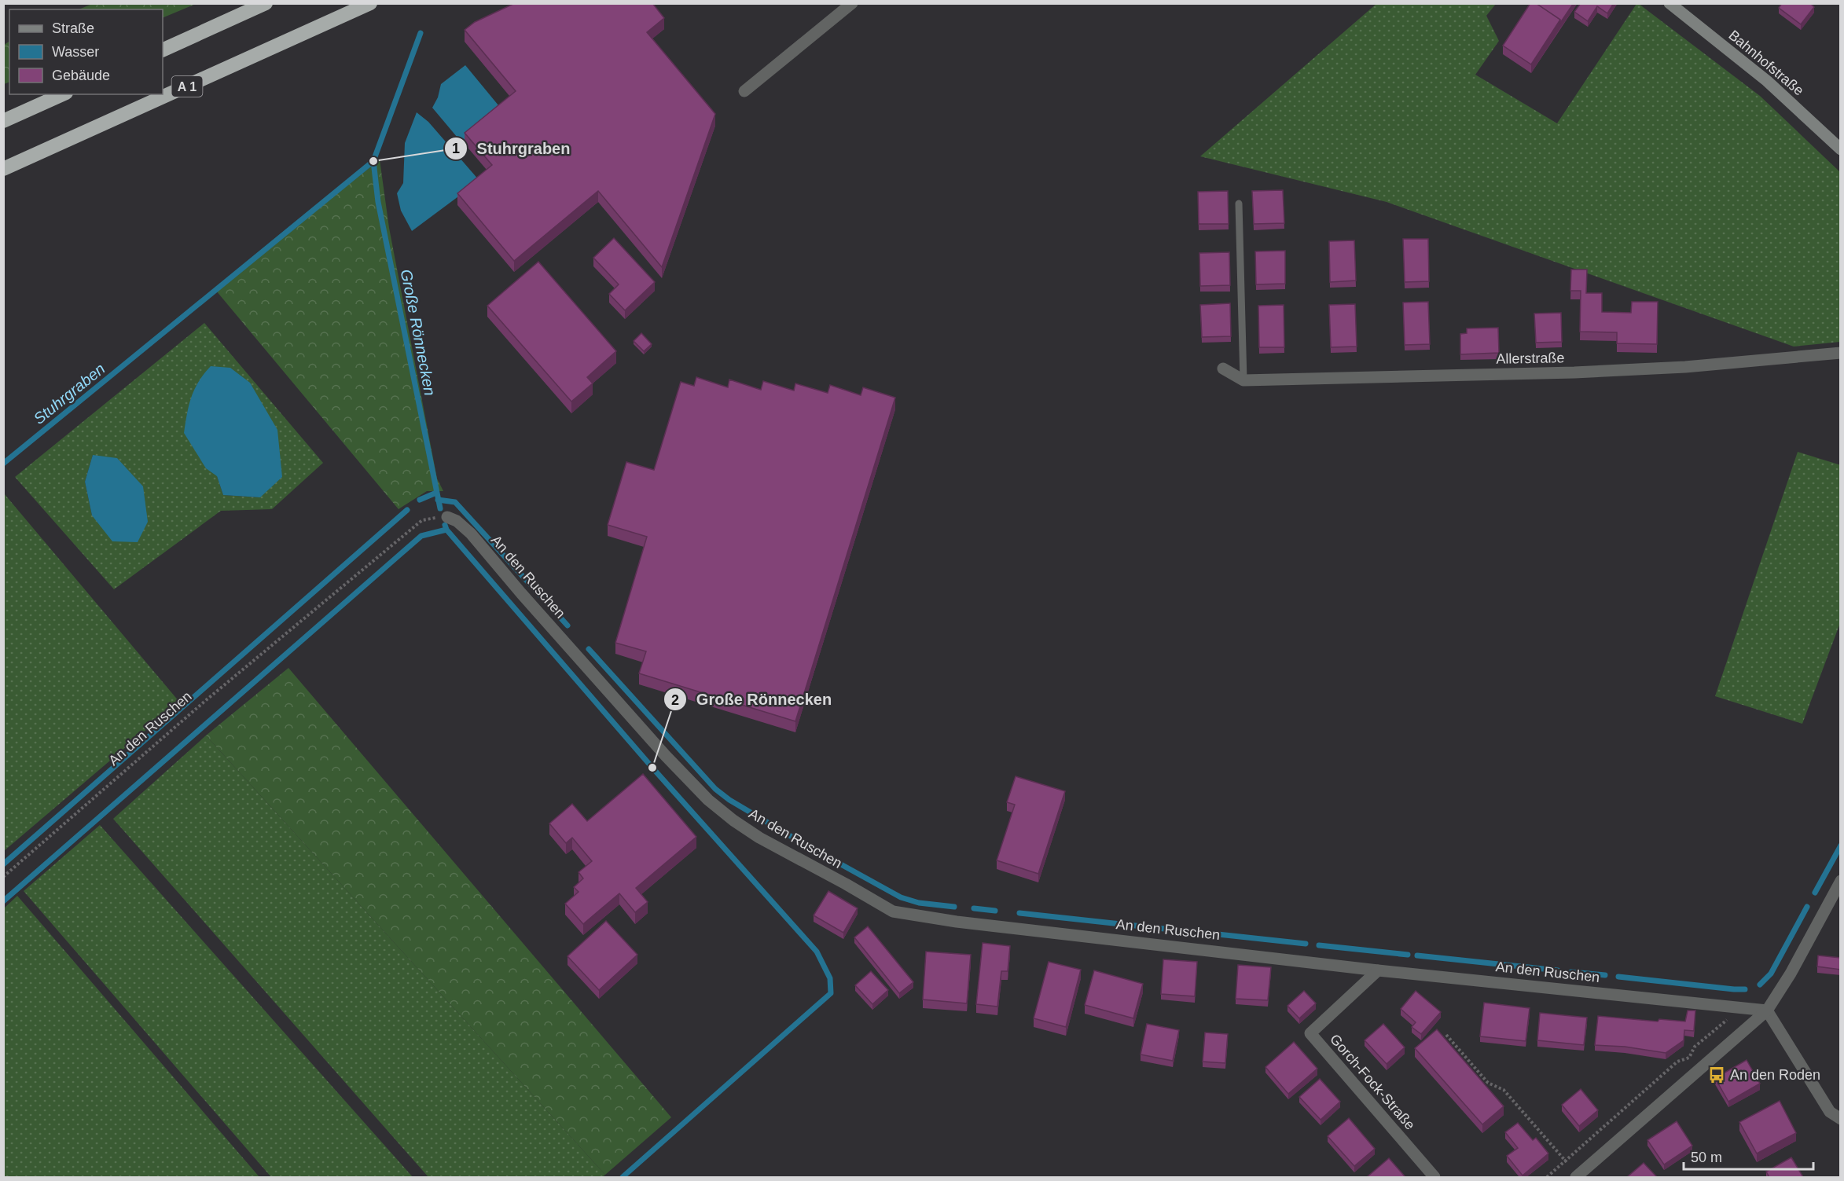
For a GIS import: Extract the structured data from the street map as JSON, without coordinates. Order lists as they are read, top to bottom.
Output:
{
  "streets": {
    "highway": ["A 1"],
    "street": [
      "Bahnhofstraße",
      "Allerstraße",
      "An den Ruschen",
      "Gorch-Fock-Straße"
    ]
  },
  "crossings": [
    ["An den Ruschen", "Gorch-Fock-Straße"]
  ],
  "water": ["Große Rönnecken", "Stuhrgraben"],
  "places": {
    "other": ["Stuhrgraben", "Große Rönnecken"],
    "bus stop": ["An den Roden"]
  },
  "legend": ["Straße", "Wasser", "Gebäude"],
  "scale_bar": "50 m"
}
